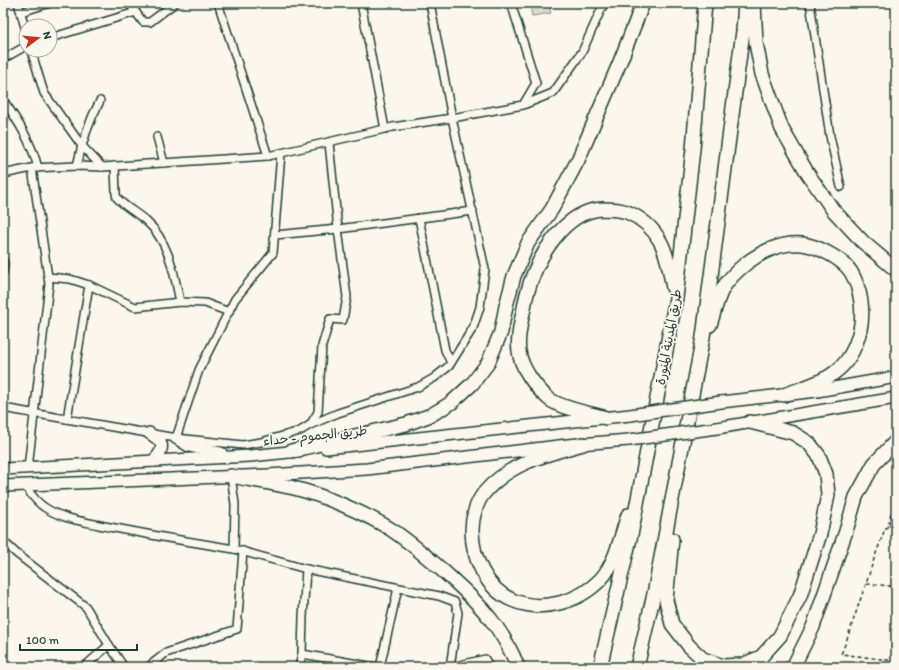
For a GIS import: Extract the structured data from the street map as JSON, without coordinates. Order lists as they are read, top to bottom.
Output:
{
  "streets": {
    "highway": ["طريق المدينة المنورة"],
    "main road": ["طريق الجموم - حداء"]
  },
  "scale_bar": "100 m",
  "north": "right"
}
